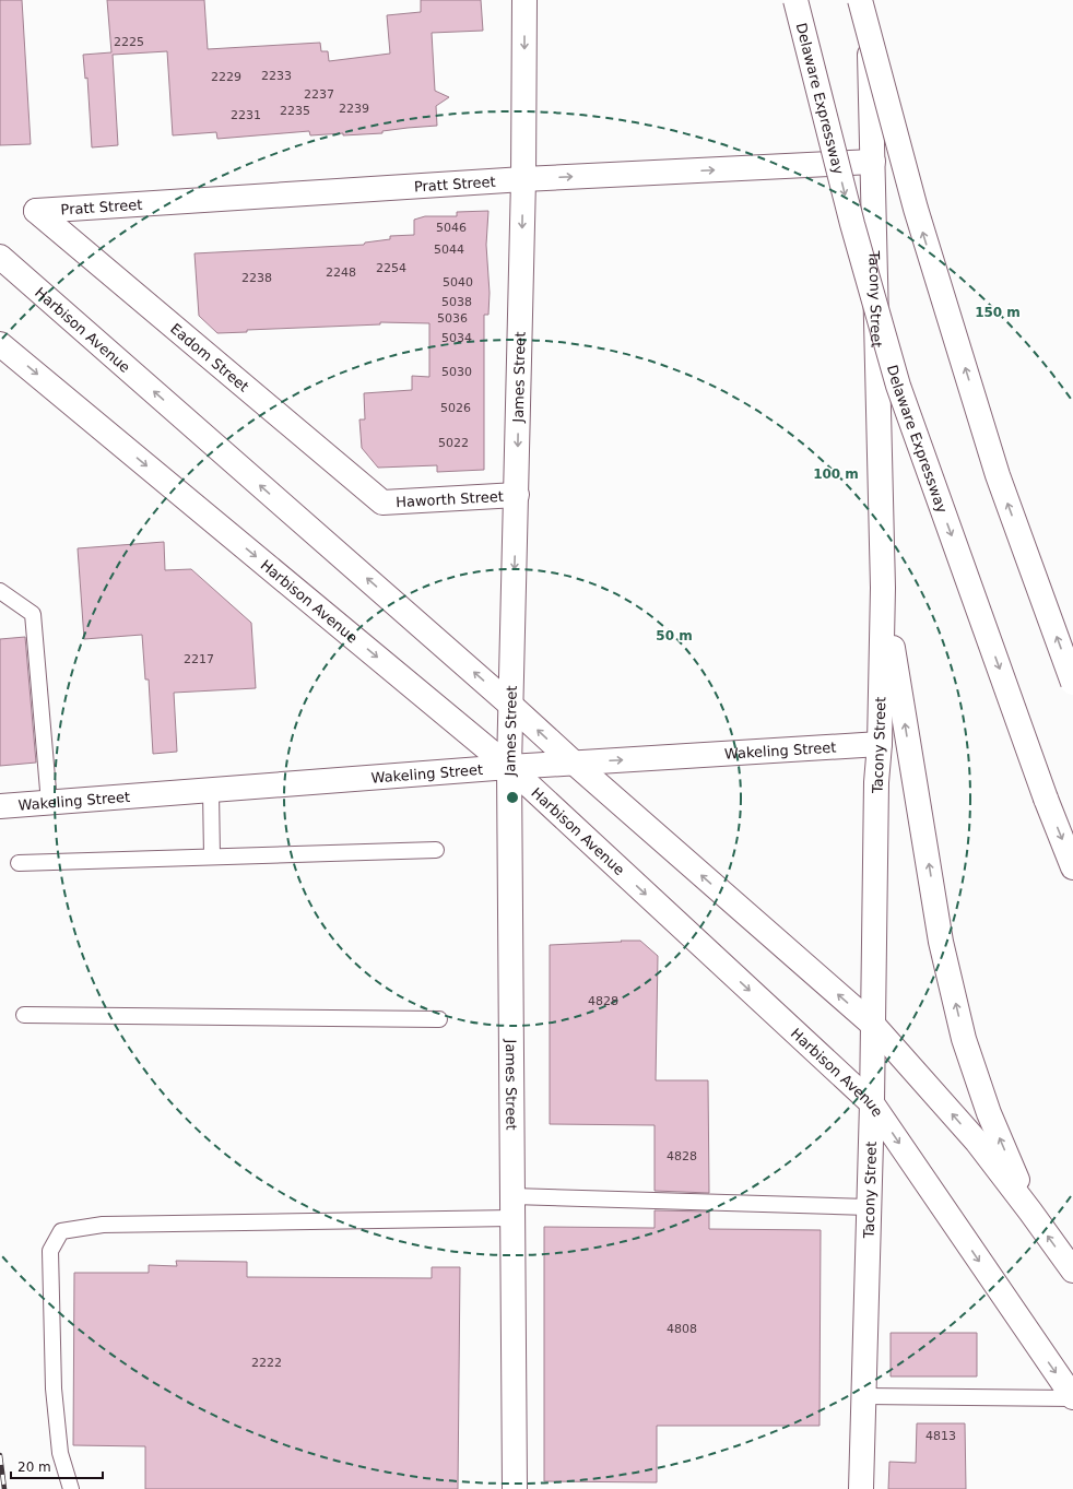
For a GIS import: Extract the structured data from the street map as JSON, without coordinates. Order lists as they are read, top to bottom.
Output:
{
  "streets": {
    "main road": [
      "Delaware Expressway",
      "Pratt Street",
      "Tacony Street",
      "Harbison Avenue",
      "Eadom Street",
      "James Street",
      "Haworth Street",
      "Wakeling Street"
    ]
  },
  "crossings": [
    ["Pratt Street", "Tacony Street"],
    ["Pratt Street", "Eadom Street"],
    ["Pratt Street", "James Street"],
    ["Tacony Street", "Harbison Avenue"],
    ["Tacony Street", "Wakeling Street"],
    ["Harbison Avenue", "James Street"],
    ["Harbison Avenue", "Wakeling Street"],
    ["Eadom Street", "Haworth Street"],
    ["James Street", "Haworth Street"],
    ["James Street", "Wakeling Street"]
  ],
  "one_way": ["Pratt Street", "James Street"],
  "house_numbers": [
    "2225",
    "2233",
    "2229",
    "2237",
    "2239",
    "2235",
    "2231",
    "5046",
    "5044",
    "2254",
    "2248",
    "2238",
    "5040",
    "5038",
    "5036",
    "5034",
    "5030",
    "5026",
    "5022",
    "2217",
    "4828",
    "4828",
    "4808",
    "2222",
    "4813"
  ],
  "scale_bar": "20 m",
  "rings": ["150 m", "100 m", "50 m"]
}
